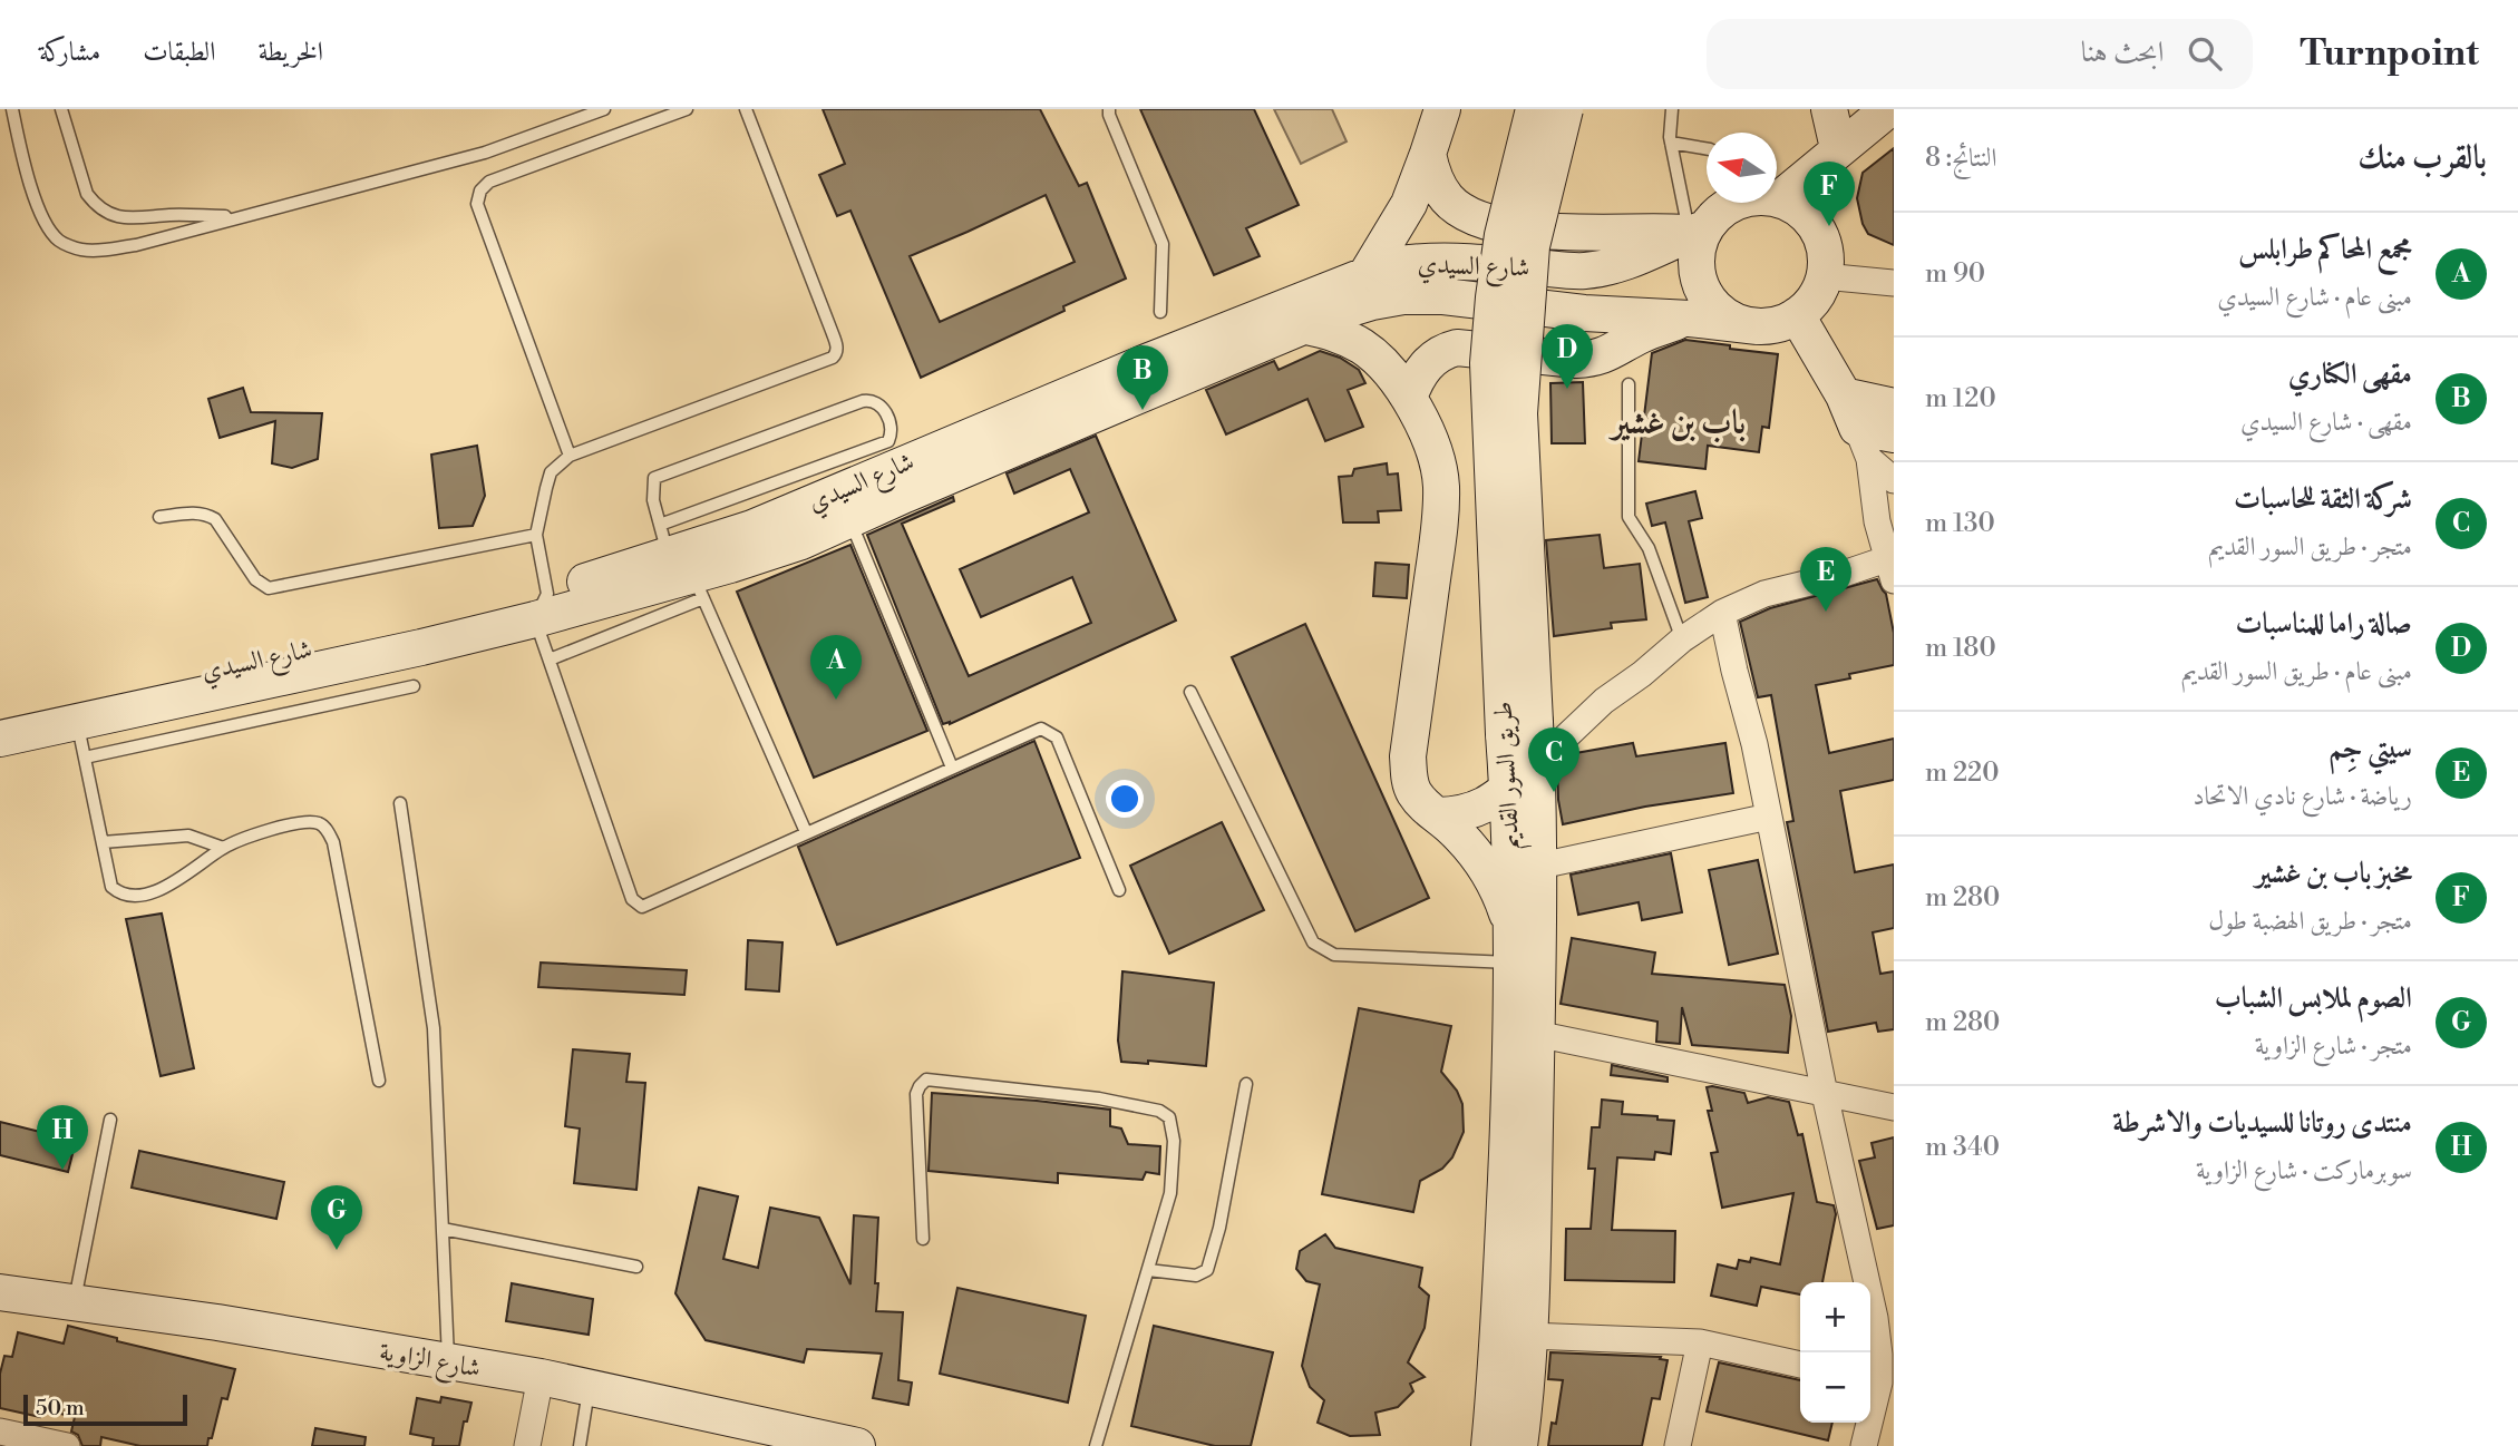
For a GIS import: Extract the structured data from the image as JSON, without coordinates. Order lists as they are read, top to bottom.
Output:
{
  "streets": {
    "main road": ["شارع السيدي", "طريق السور القديم", "شارع الزاوية"]
  },
  "districts": ["باب بن غشير"],
  "scale_bar": "50 m",
  "north": "left",
  "page": {
    "header": "Turnpoint",
    "search": "ابحث هنا",
    "nav": ["الخريطة", "الطبقات", "مشاركة"],
    "heading": ["بالقرب منك", "النتائج: 8"],
    "pins": [
      "F",
      "D",
      "B",
      "E",
      "A",
      "C",
      "H",
      "G"
    ],
    "list": [
      {
        "mark": "A",
        "name": "مجمع المحاكم طرابلس",
        "note": "مبنى عام · شارع السيدي",
        "value": "90 m"
      },
      {
        "mark": "B",
        "name": "مقهى الكناري",
        "note": "مقهى · شارع السيدي",
        "value": "120 m"
      },
      {
        "mark": "C",
        "name": "شركة الثقة للحاسبات",
        "note": "متجر · طريق السور القديم",
        "value": "130 m"
      },
      {
        "mark": "D",
        "name": "صالة راما للمناسبات",
        "note": "مبنى عام · طريق السور القديم",
        "value": "180 m"
      },
      {
        "mark": "E",
        "name": "سيتي جِم",
        "note": "رياضة · شارع نادي الاتحاد",
        "value": "220 m"
      },
      {
        "mark": "F",
        "name": "مخبز باب بن غشير",
        "note": "متجر · طريق الهضبة طول",
        "value": "280 m"
      },
      {
        "mark": "G",
        "name": "الصوم لملابس الشباب",
        "note": "متجر · شارع الزاوية",
        "value": "280 m"
      },
      {
        "mark": "H",
        "name": "منتدى روتانا للسيديات والاشرطة",
        "note": "سوبرماركت · شارع الزاوية",
        "value": "340 m"
      }
    ],
    "map_buttons": ["+", "−"],
    "scale": "50 m"
  }
}
